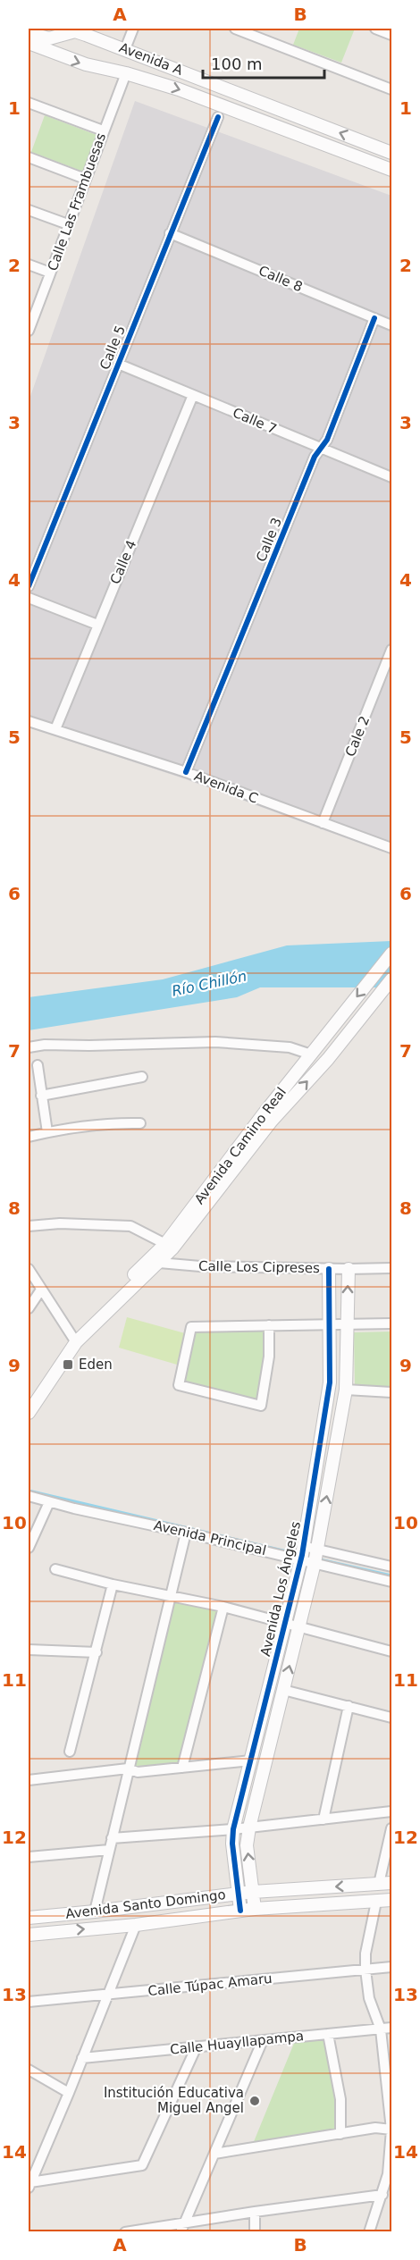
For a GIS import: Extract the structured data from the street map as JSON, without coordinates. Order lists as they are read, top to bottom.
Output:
{
  "streets": {
    "street": [
      "Avenida A",
      "Calle Las Frambuesas",
      "Calle 8",
      "Calle 5",
      "Calle 7",
      "Calle 3",
      "Calle 4",
      "Cale 2",
      "Avenida C",
      "Avenida Camino Real",
      "Calle Los Cipreses",
      "Avenida Principal",
      "Avenida Los Ángeles",
      "Avenida Santo Domingo",
      "Calle Túpac Amaru",
      "Calle Huayllapampa"
    ]
  },
  "crossings": [
    ["Avenida A", "Calle Las Frambuesas"],
    ["Calle 8", "Calle 5"],
    ["Calle 8", "Calle 3"],
    ["Calle 5", "Calle 7"],
    ["Calle 7", "Calle 3"],
    ["Calle 7", "Calle 4"],
    ["Calle 3", "Avenida C"],
    ["Calle 4", "Avenida C"],
    ["Cale 2", "Avenida C"],
    ["Avenida Camino Real", "Calle Los Cipreses"],
    ["Calle Los Cipreses", "Avenida Los Ángeles"],
    ["Avenida Principal", "Avenida Los Ángeles"],
    ["Avenida Los Ángeles", "Avenida Santo Domingo"]
  ],
  "water": ["Río Chillón"],
  "places": {
    "transit": ["Eden"],
    "other": ["Institución Educativa Miguel Angel"]
  },
  "scale_bar": "100 m",
  "grid": {
    "columns": ["A", "B"],
    "rows": [
      "1",
      "2",
      "3",
      "4",
      "5",
      "6",
      "7",
      "8",
      "9",
      "10",
      "11",
      "12",
      "13",
      "14"
    ]
  }
}
